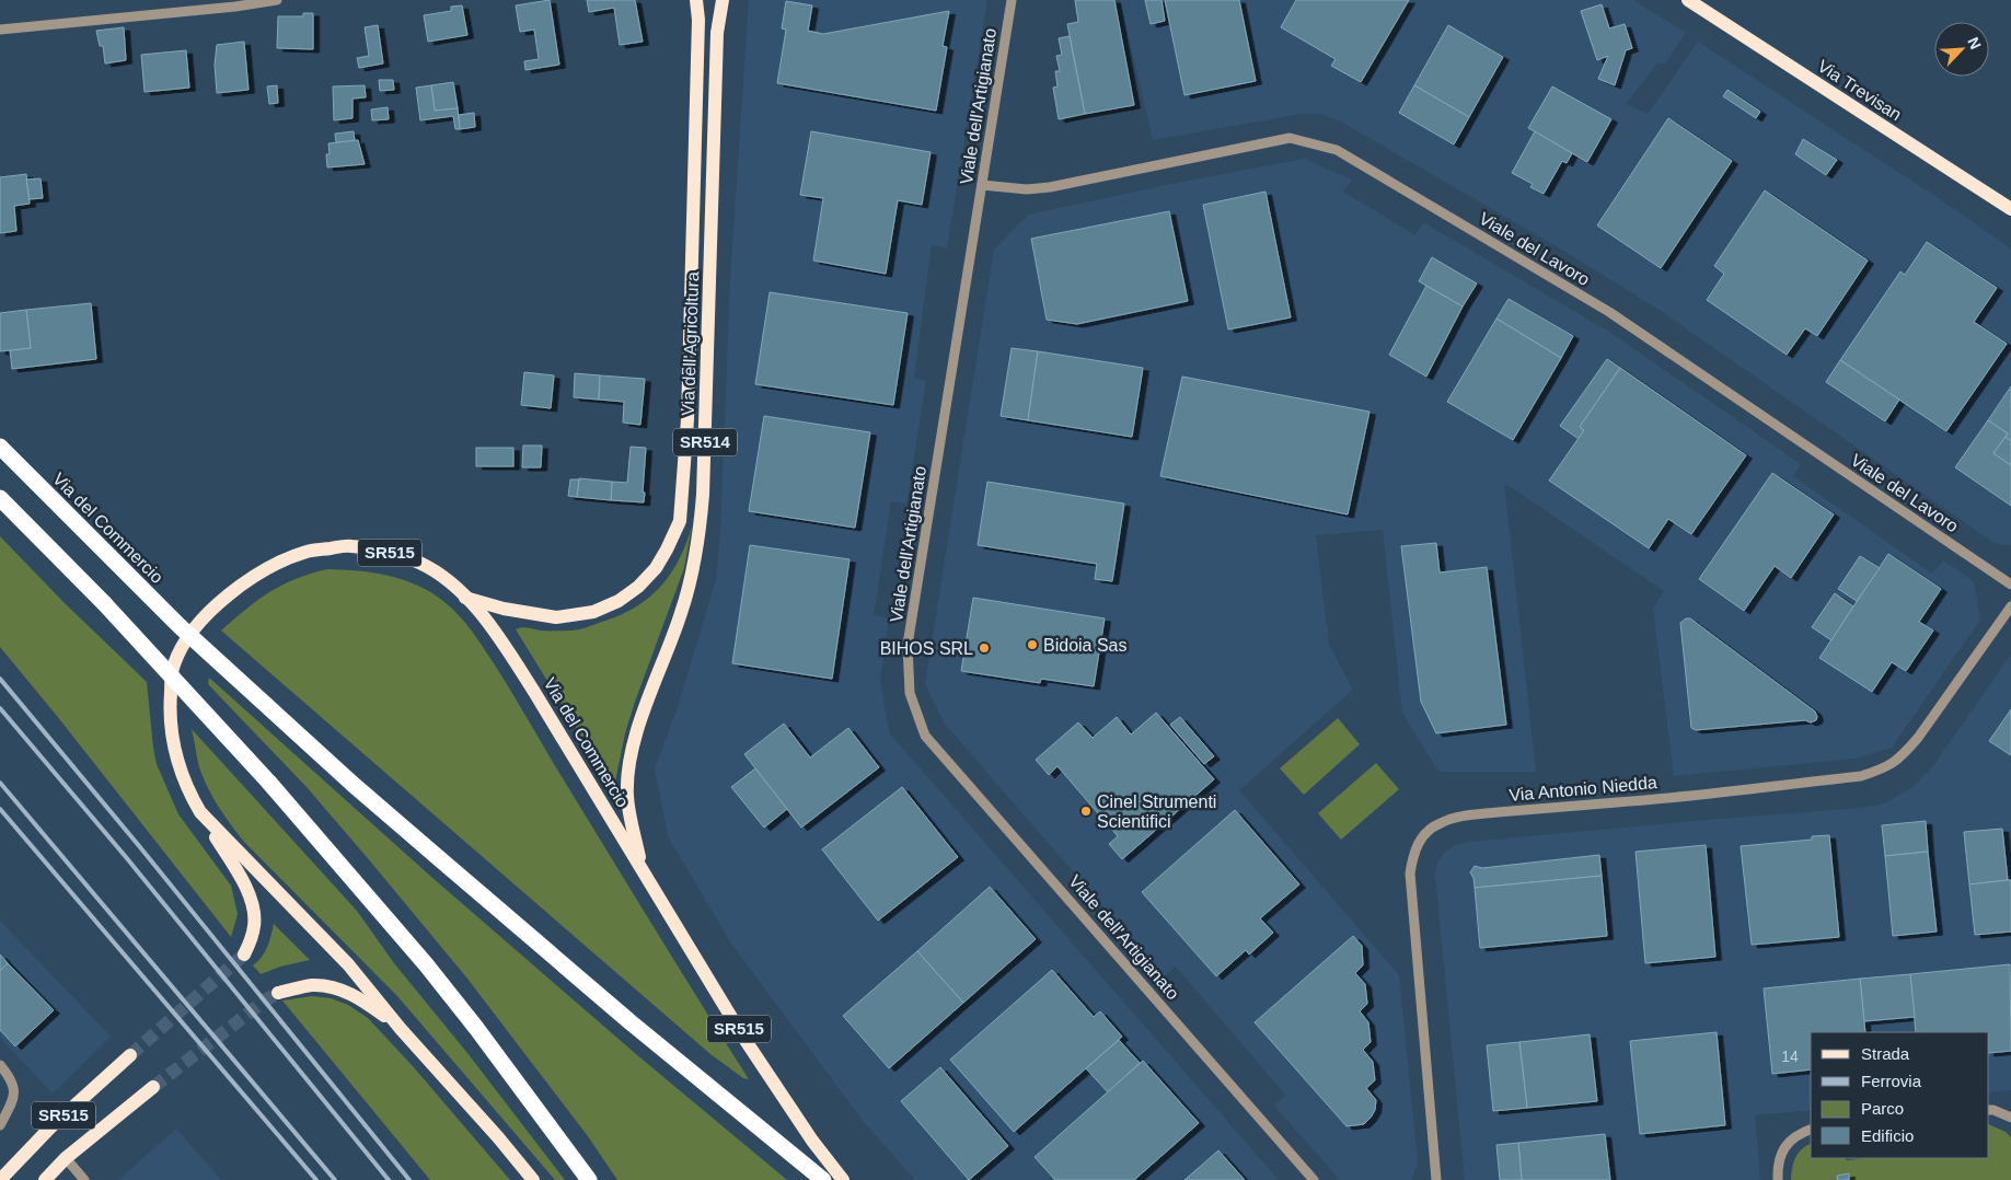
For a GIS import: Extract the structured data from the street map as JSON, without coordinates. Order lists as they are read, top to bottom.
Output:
{
  "streets": {
    "highway": ["Via del Commercio"],
    "main road": [
      "Via Trevisan",
      "Via dell'Agricoltura",
      "SR514",
      "SR515"
    ],
    "street": ["Viale dell'Artigianato", "Viale del Lavoro", "Via Antonio Niedda"]
  },
  "crossings": [
    ["Viale dell'Artigianato", "Viale del Lavoro"],
    ["Via dell'Agricoltura", "Via del Commercio"],
    ["Via del Commercio", "SR515"]
  ],
  "places": ["Bidoia Sas", "BIHOS SRL", "Cinel Strumenti Scientifici"],
  "house_numbers": ["14"],
  "legend": [
    "Strada",
    "Ferrovia",
    "Parco",
    "Edificio"
  ],
  "north": "top right"
}
